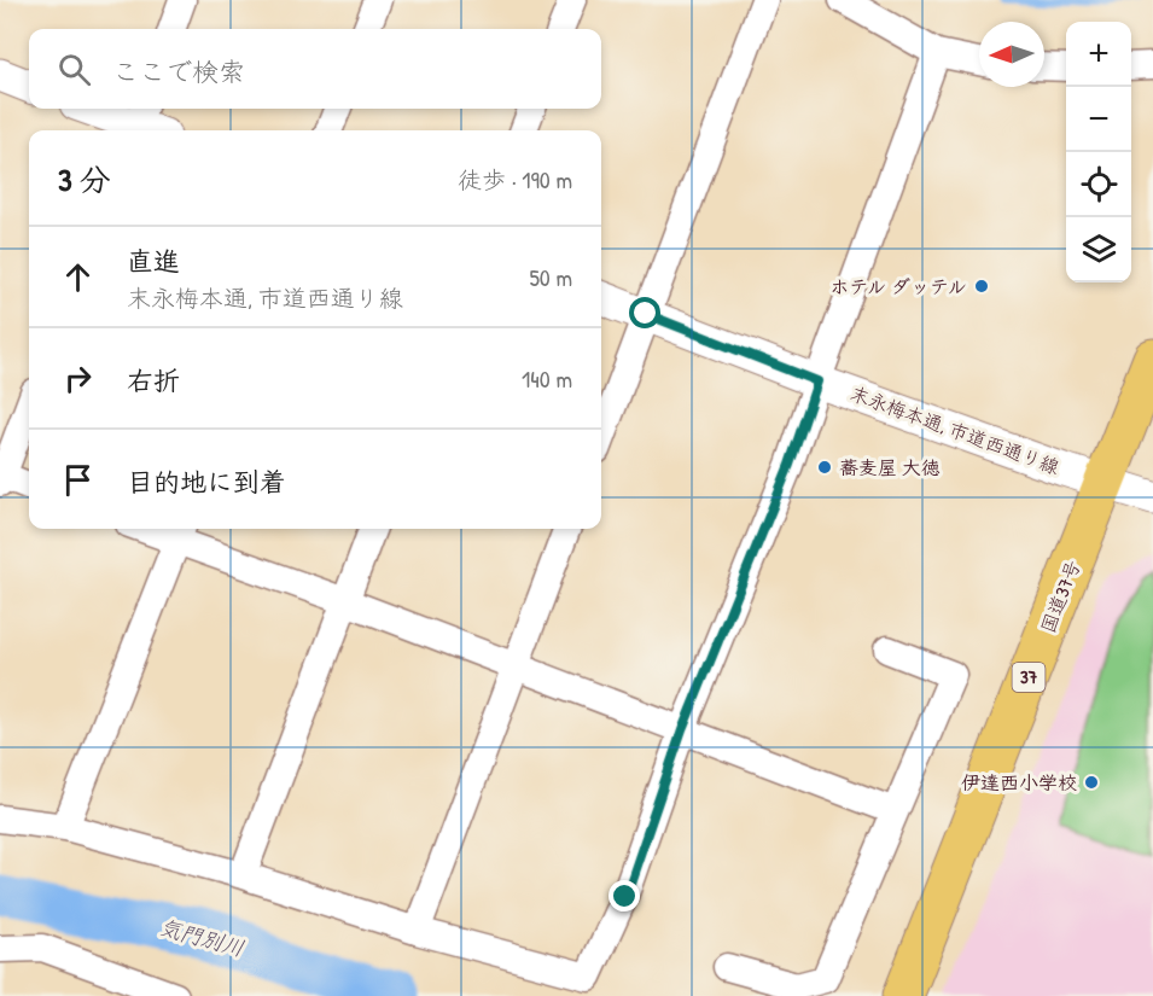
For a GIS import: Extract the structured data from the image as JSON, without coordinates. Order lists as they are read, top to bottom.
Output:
{
  "streets": {
    "highway": ["国道37号", "37"],
    "street": ["末永梅本通, 市道西通り線"]
  },
  "crossings": [
    ["末永梅本通, 市道西通り線", "国道37号"]
  ],
  "water": ["気門別川"],
  "places": ["ホテル ダッテル", "蕎麦屋 大徳", "伊達西小学校"],
  "north": "left",
  "page": {
    "map_buttons": ["+", "−"],
    "search": "ここで検索",
    "heading": ["3 分", "徒歩 · 190 m"],
    "list": [
      ["直進", "末永梅本通, 市道西通り線", "50 m"],
      ["右折", "140 m"],
      "目的地に到着"
    ]
  }
}
